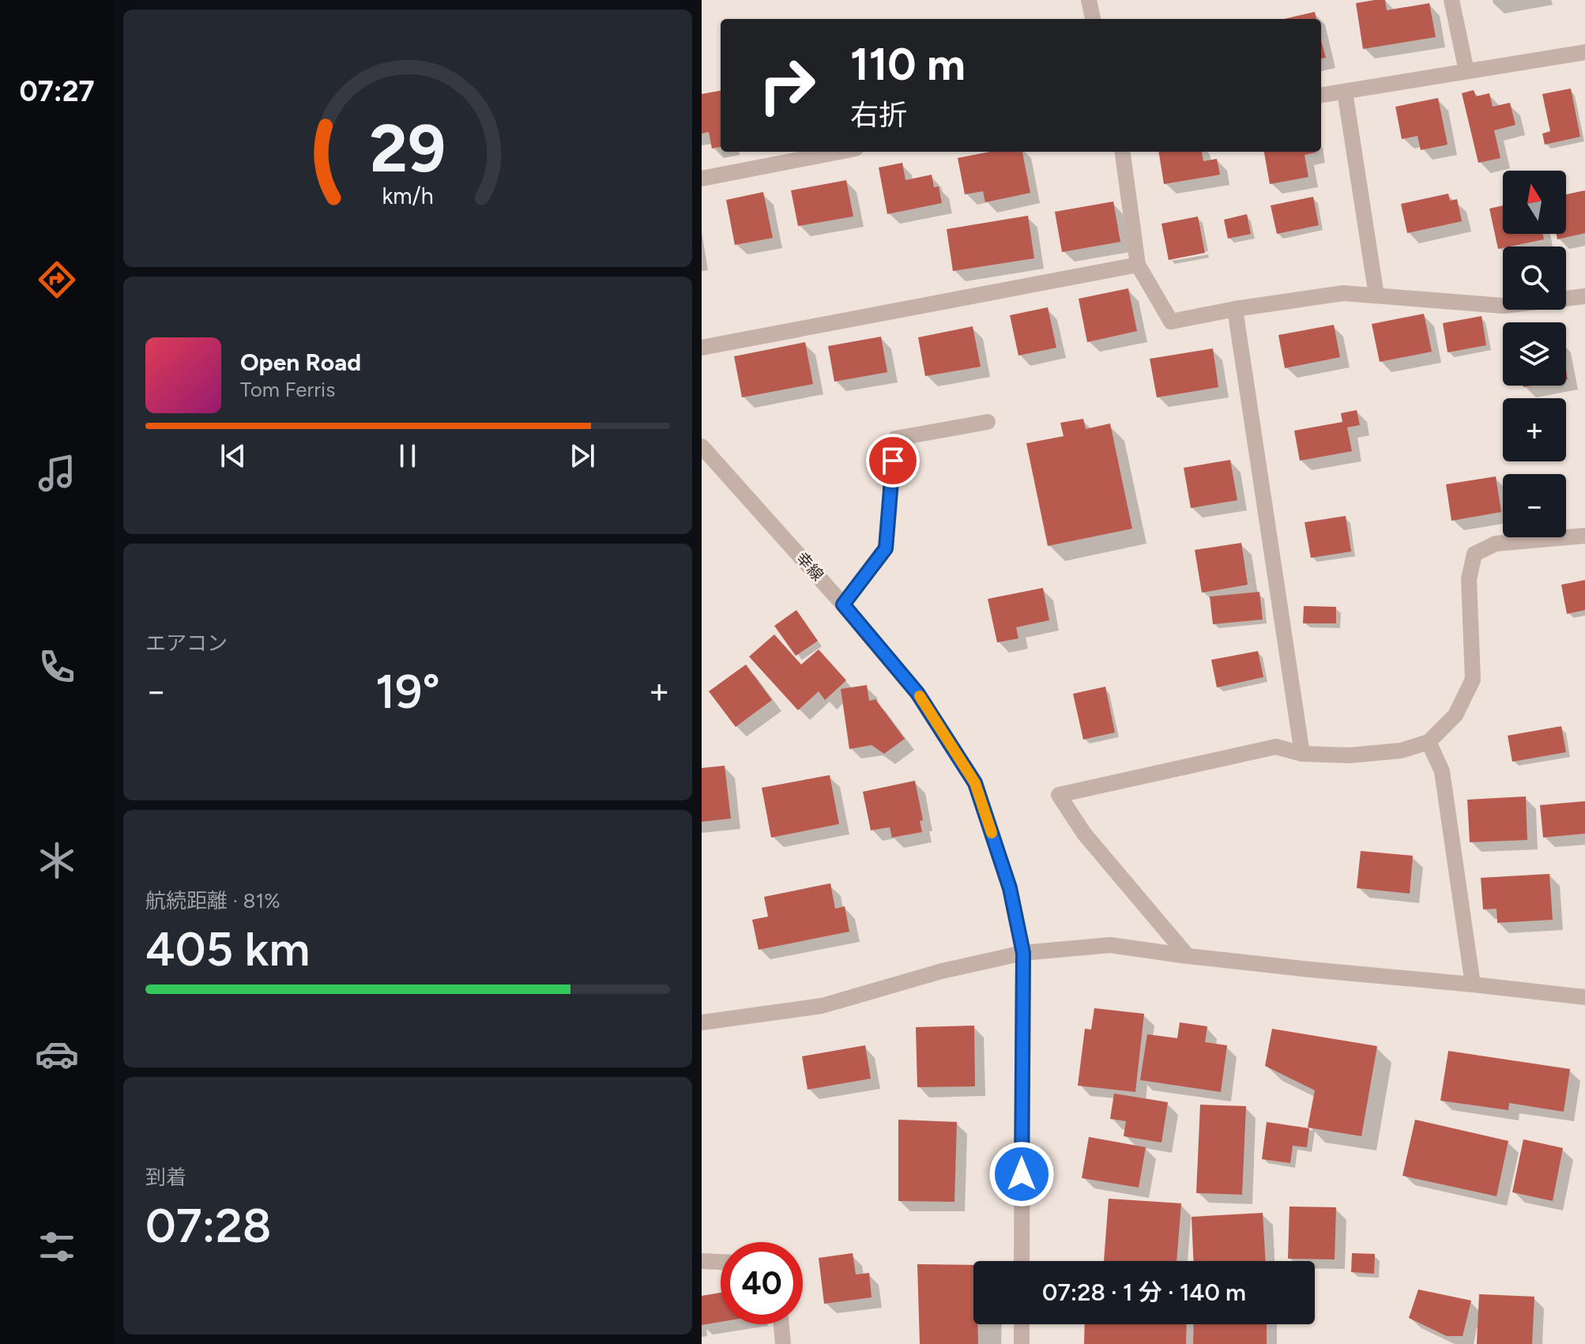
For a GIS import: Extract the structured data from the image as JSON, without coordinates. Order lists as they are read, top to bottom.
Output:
{
  "streets": {
    "street": ["幸線"]
  },
  "north": "top",
  "page": {
    "tabs": "07:27",
    "turn": ["110 m", "右折"],
    "map_buttons": ["+", "−"],
    "song": ["Open Road", "Tom Ferris"],
    "tile": [
      "エアコン",
      ["航続距離 · 81%", "405 km"],
      ["到着", "07:28"]
    ],
    "heat": ["−", "19°", "+"],
    "limit": "40",
    "trip": "07:28 · 1 分 · 140 m",
    "gauge": ["29", "km/h"]
  }
}
